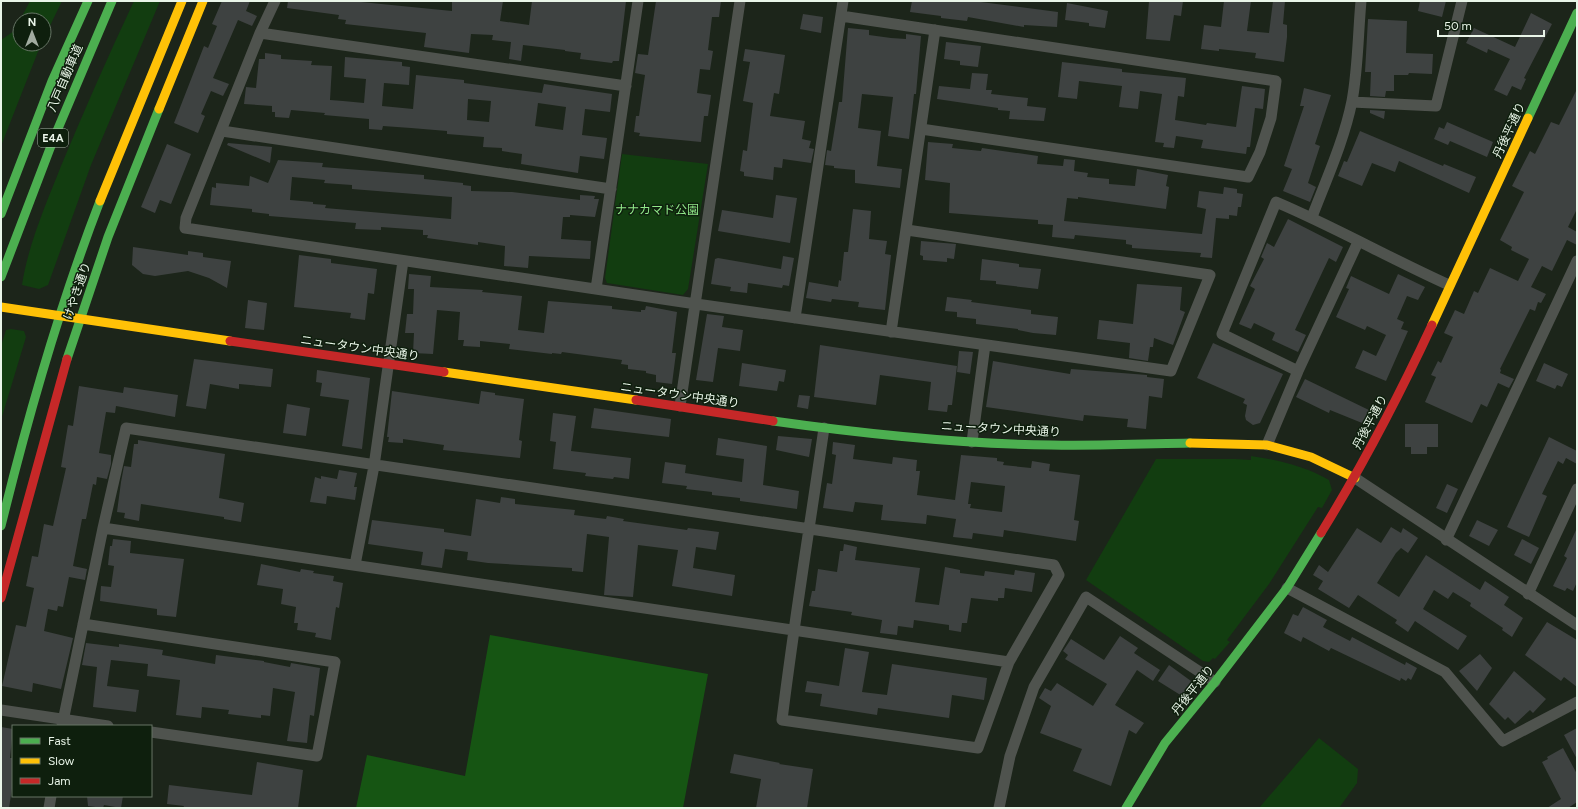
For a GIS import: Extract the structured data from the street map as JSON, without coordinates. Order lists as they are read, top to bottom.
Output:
{
  "streets": {
    "main road": [
      "八戸自動車道",
      "丹後平通り",
      "E4A",
      "けやき通り",
      "ニュータウン中央通り"
    ]
  },
  "crossings": [
    ["丹後平通り", "ニュータウン中央通り"],
    ["けやき通り", "ニュータウン中央通り"]
  ],
  "parks": ["ナナカマド公園"],
  "legend": ["Fast", "Slow", "Jam"],
  "scale_bar": "50 m",
  "north": "top"
}
